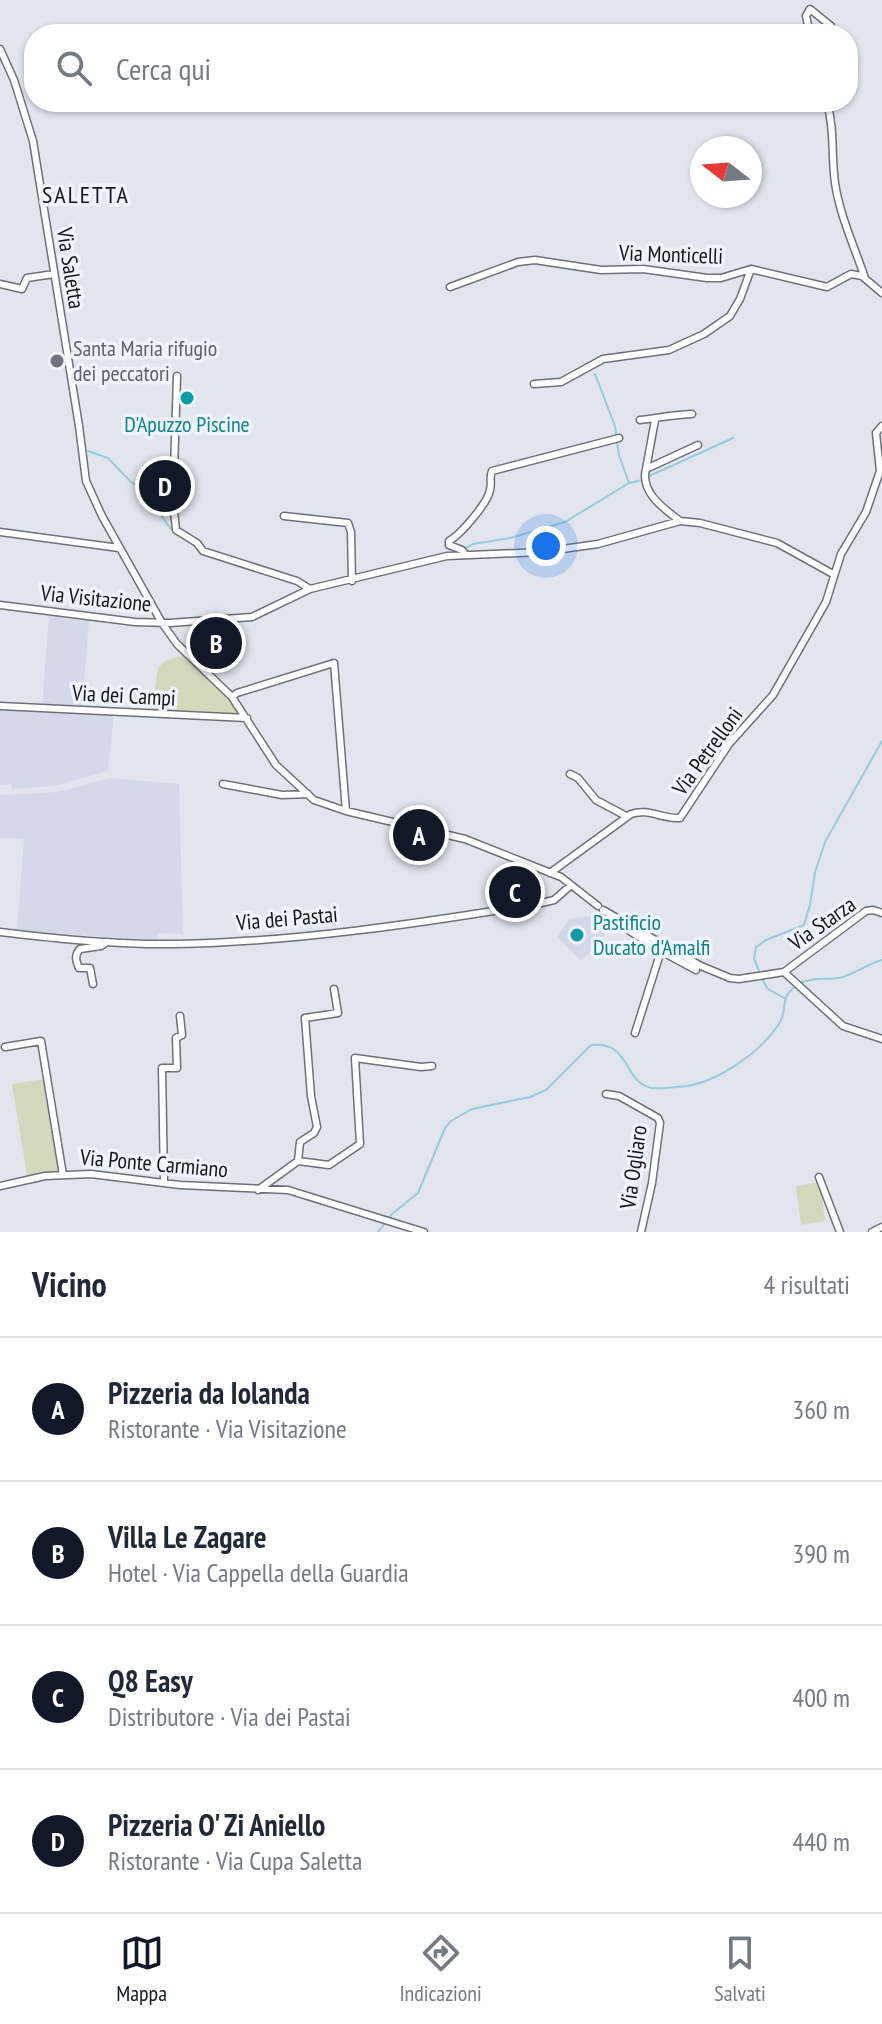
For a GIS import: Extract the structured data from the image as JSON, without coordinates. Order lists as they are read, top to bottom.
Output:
{
  "streets": {
    "street": [
      "Via Monticelli",
      "Via Saletta",
      "Via Visitazione",
      "Via dei Campi",
      "Via Petrelloni",
      "Via dei Pastai",
      "Via Starza",
      "Via Ponte Carmiano",
      "Via Ogliaro"
    ]
  },
  "crossings": [
    ["Via Saletta", "Via Visitazione"],
    ["Via Visitazione", "Via dei Campi"],
    ["Via Visitazione", "Via dei Pastai"]
  ],
  "districts": ["SALETTA"],
  "places": ["Santa Maria rifugio dei peccatori", "D'Apuzzo Piscine", "Pastificio Ducato d'Amalfi"],
  "north": "left",
  "page": {
    "search": "Cerca qui",
    "pins": [
      "D",
      "B",
      "A",
      "C"
    ],
    "heading": ["Vicino", "4 risultati"],
    "list": [
      {
        "mark": "A",
        "name": "Pizzeria da Iolanda",
        "note": "Ristorante · Via Visitazione",
        "value": "360 m"
      },
      {
        "mark": "B",
        "name": "Villa Le Zagare",
        "note": "Hotel · Via Cappella della Guardia",
        "value": "390 m"
      },
      {
        "mark": "C",
        "name": "Q8 Easy",
        "note": "Distributore · Via dei Pastai",
        "value": "400 m"
      },
      {
        "mark": "D",
        "name": "Pizzeria O' Zi Aniello",
        "note": "Ristorante · Via Cupa Saletta",
        "value": "440 m"
      }
    ],
    "nav": ["Mappa", "Indicazioni", "Salvati"]
  }
}
